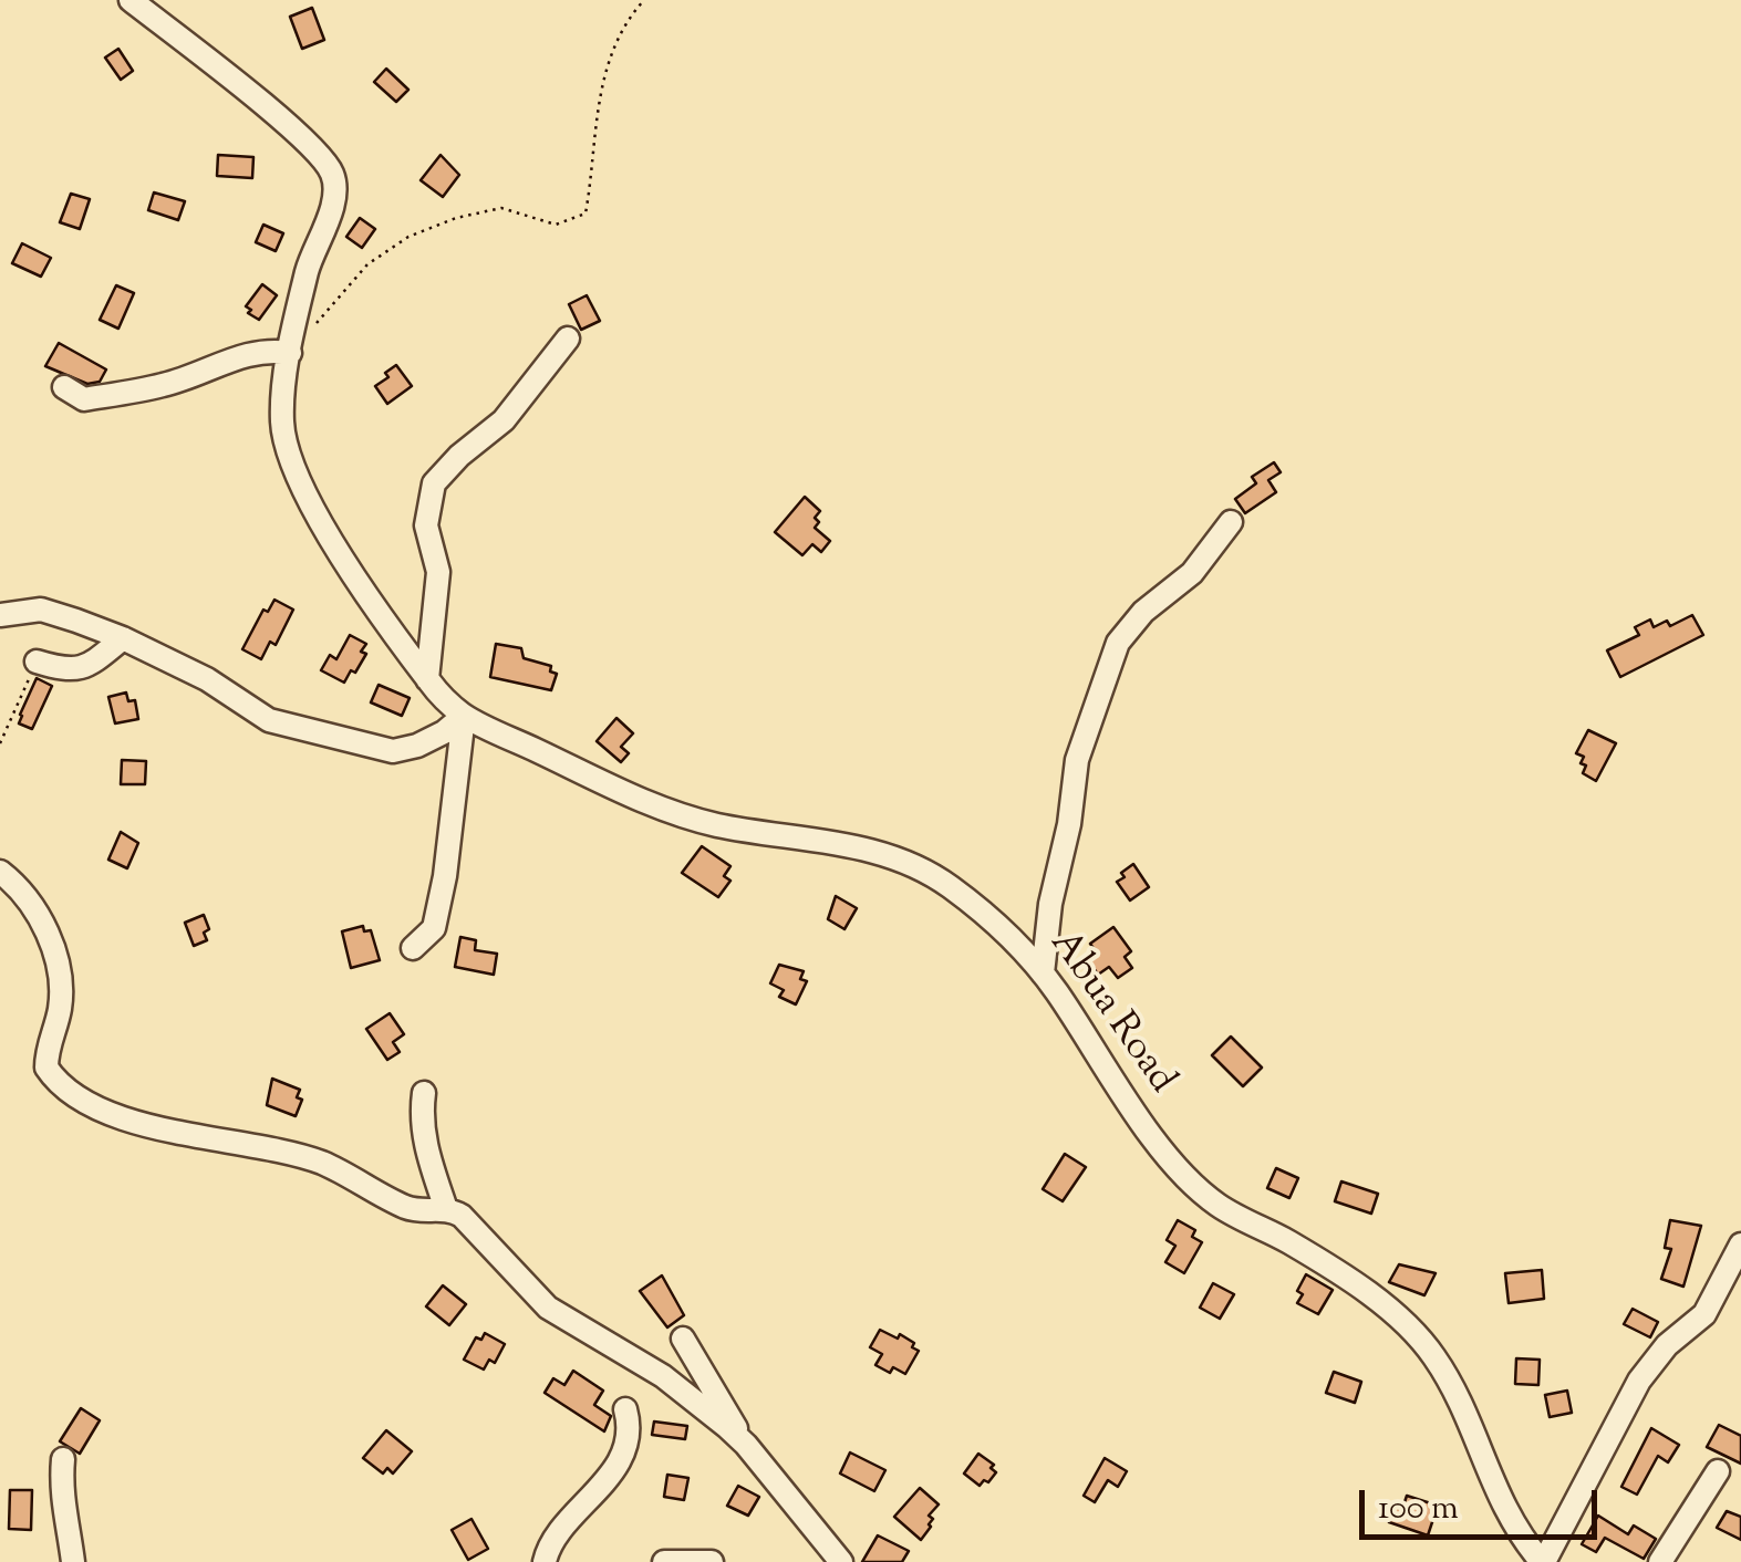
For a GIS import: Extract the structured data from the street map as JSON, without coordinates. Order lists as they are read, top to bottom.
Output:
{
  "streets": {
    "street": ["Abua Road"]
  },
  "scale_bar": "100 m"
}
